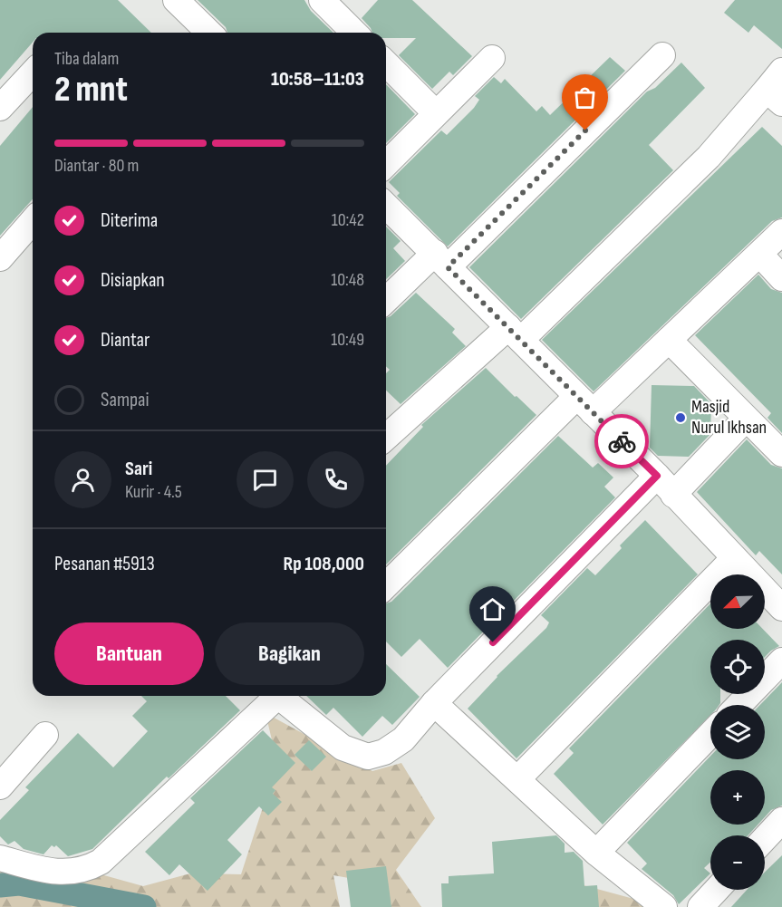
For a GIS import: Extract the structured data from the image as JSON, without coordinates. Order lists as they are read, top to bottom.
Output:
{
  "places": ["Masjid Nurul Ikhsan"],
  "north": "bottom left",
  "page": {
    "heading": ["2 mnt", "Tiba dalam", "10:58–11:03"],
    "panel": [
      "Sari",
      "Kurir · 4.5",
      "Pesanan #5913",
      "Rp 108,000"
    ],
    "bar": "Diantar · 80 m",
    "list": [
      ["Diterima", "10:42"],
      ["Disiapkan", "10:48"],
      ["Diantar", "10:49"],
      "Sampai"
    ],
    "map_buttons": ["+", "−"],
    "buttons": ["Bantuan", "Bagikan"]
  }
}
